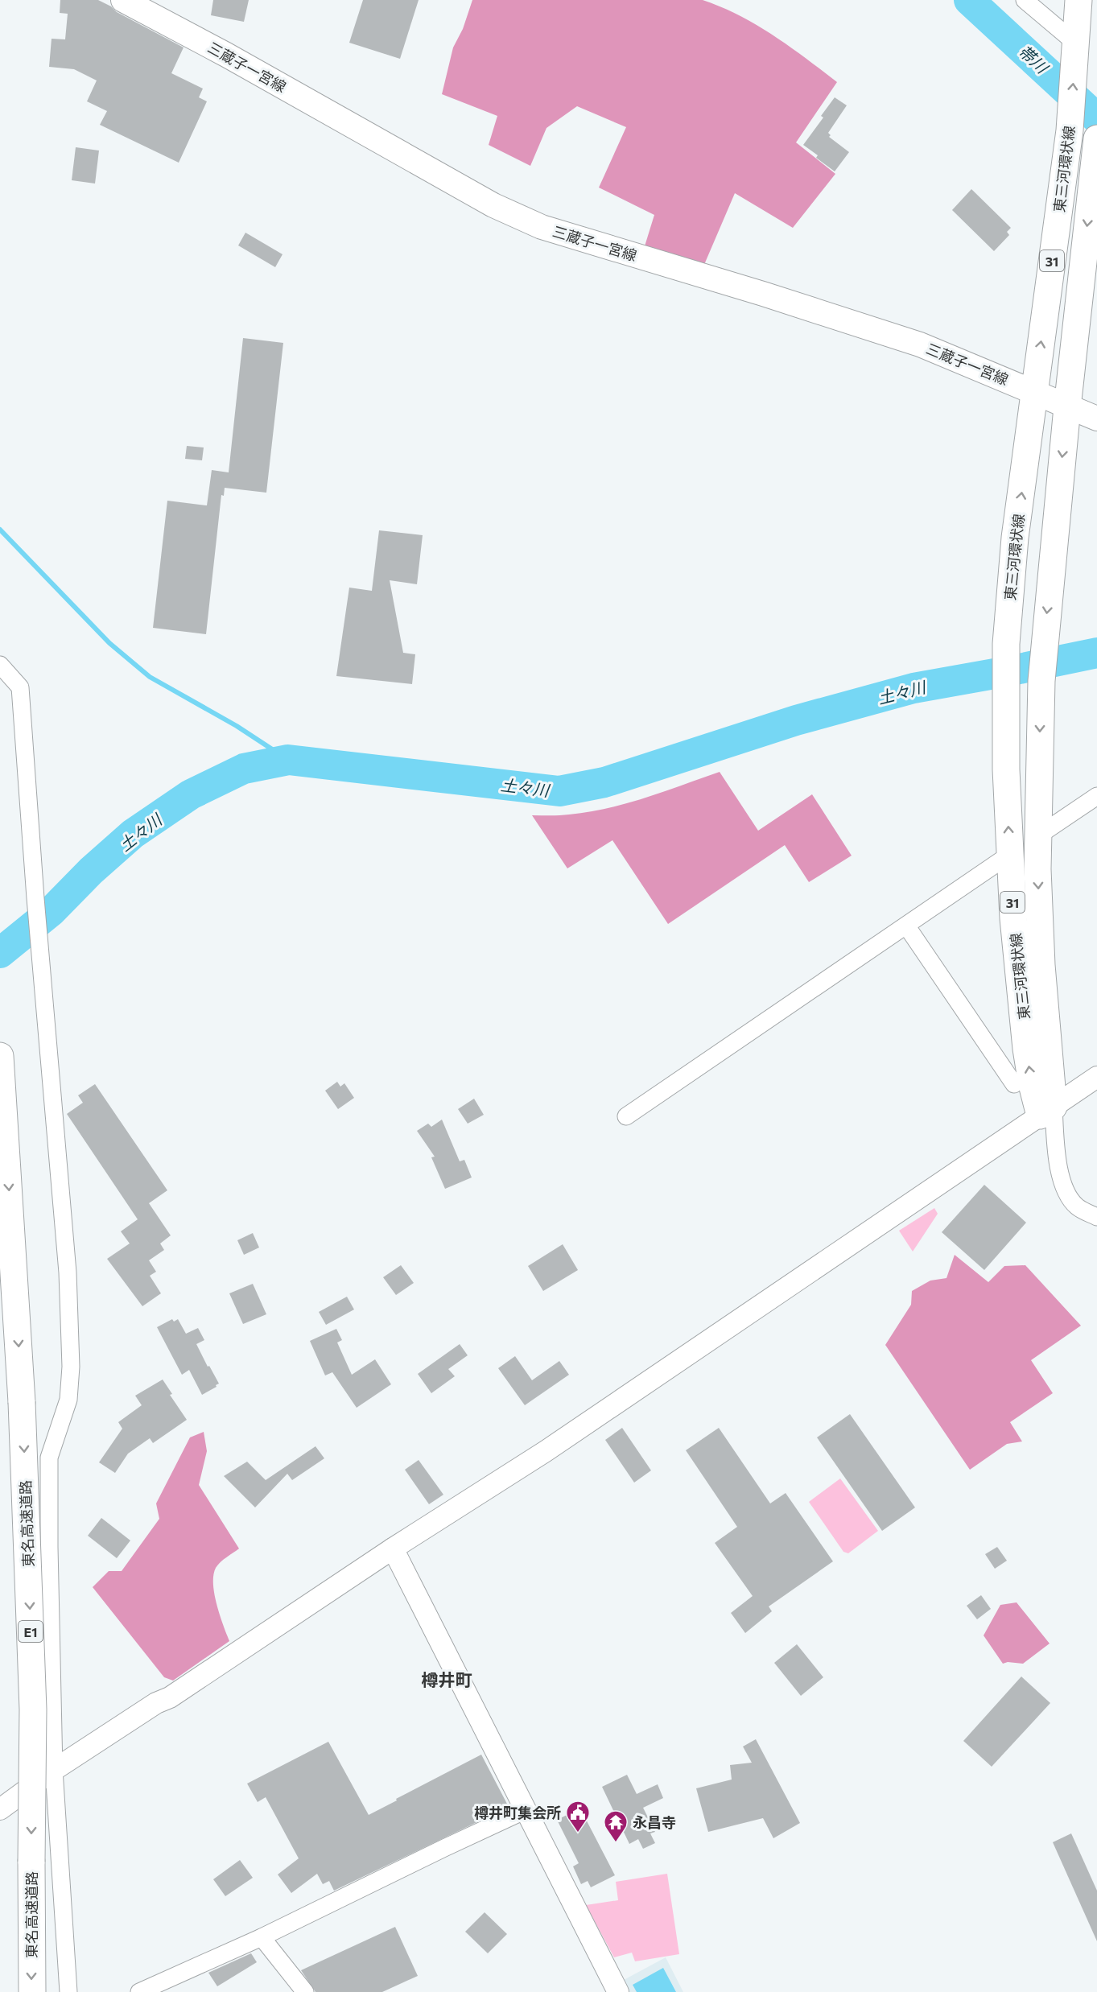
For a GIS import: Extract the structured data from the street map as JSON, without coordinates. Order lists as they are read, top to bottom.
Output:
{
  "streets": {
    "main road": [
      "三蔵子一宮線",
      "東三河環状線",
      "31",
      "東名高速道路",
      "E1"
    ]
  },
  "crossings": [
    ["三蔵子一宮線", "東三河環状線"]
  ],
  "one_way": ["東名高速道路"],
  "districts": ["樽井町"],
  "water": ["帯川", "土々川"],
  "places": {
    "public building": ["樽井町集会所"],
    "temple": ["永昌寺"]
  }
}
